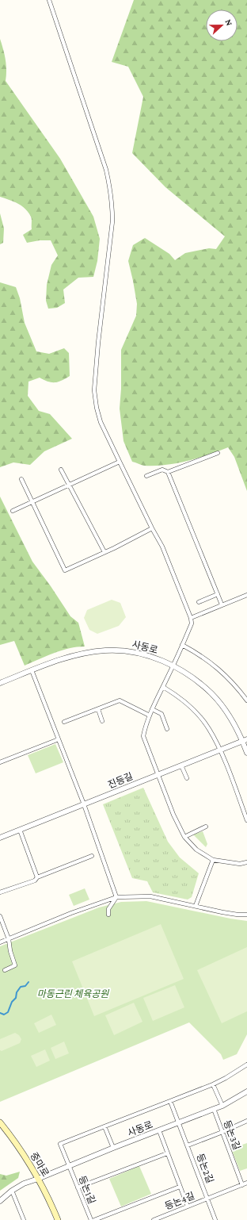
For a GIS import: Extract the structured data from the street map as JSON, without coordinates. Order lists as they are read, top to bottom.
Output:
{
  "streets": {
    "main road": ["중마로"],
    "street": [
      "사동로",
      "진등길",
      "등논3길",
      "등논2길",
      "등논1길",
      "등논4길"
    ]
  },
  "crossings": [
    ["사동로", "진등길"],
    ["사동로", "등논3길"],
    ["사동로", "중마로"],
    ["사동로", "등논2길"],
    ["사동로", "등논1길"],
    ["등논3길", "등논4길"],
    ["등논2길", "등논4길"]
  ],
  "parks": ["마동근린 체육공원"],
  "north": "right"
}
